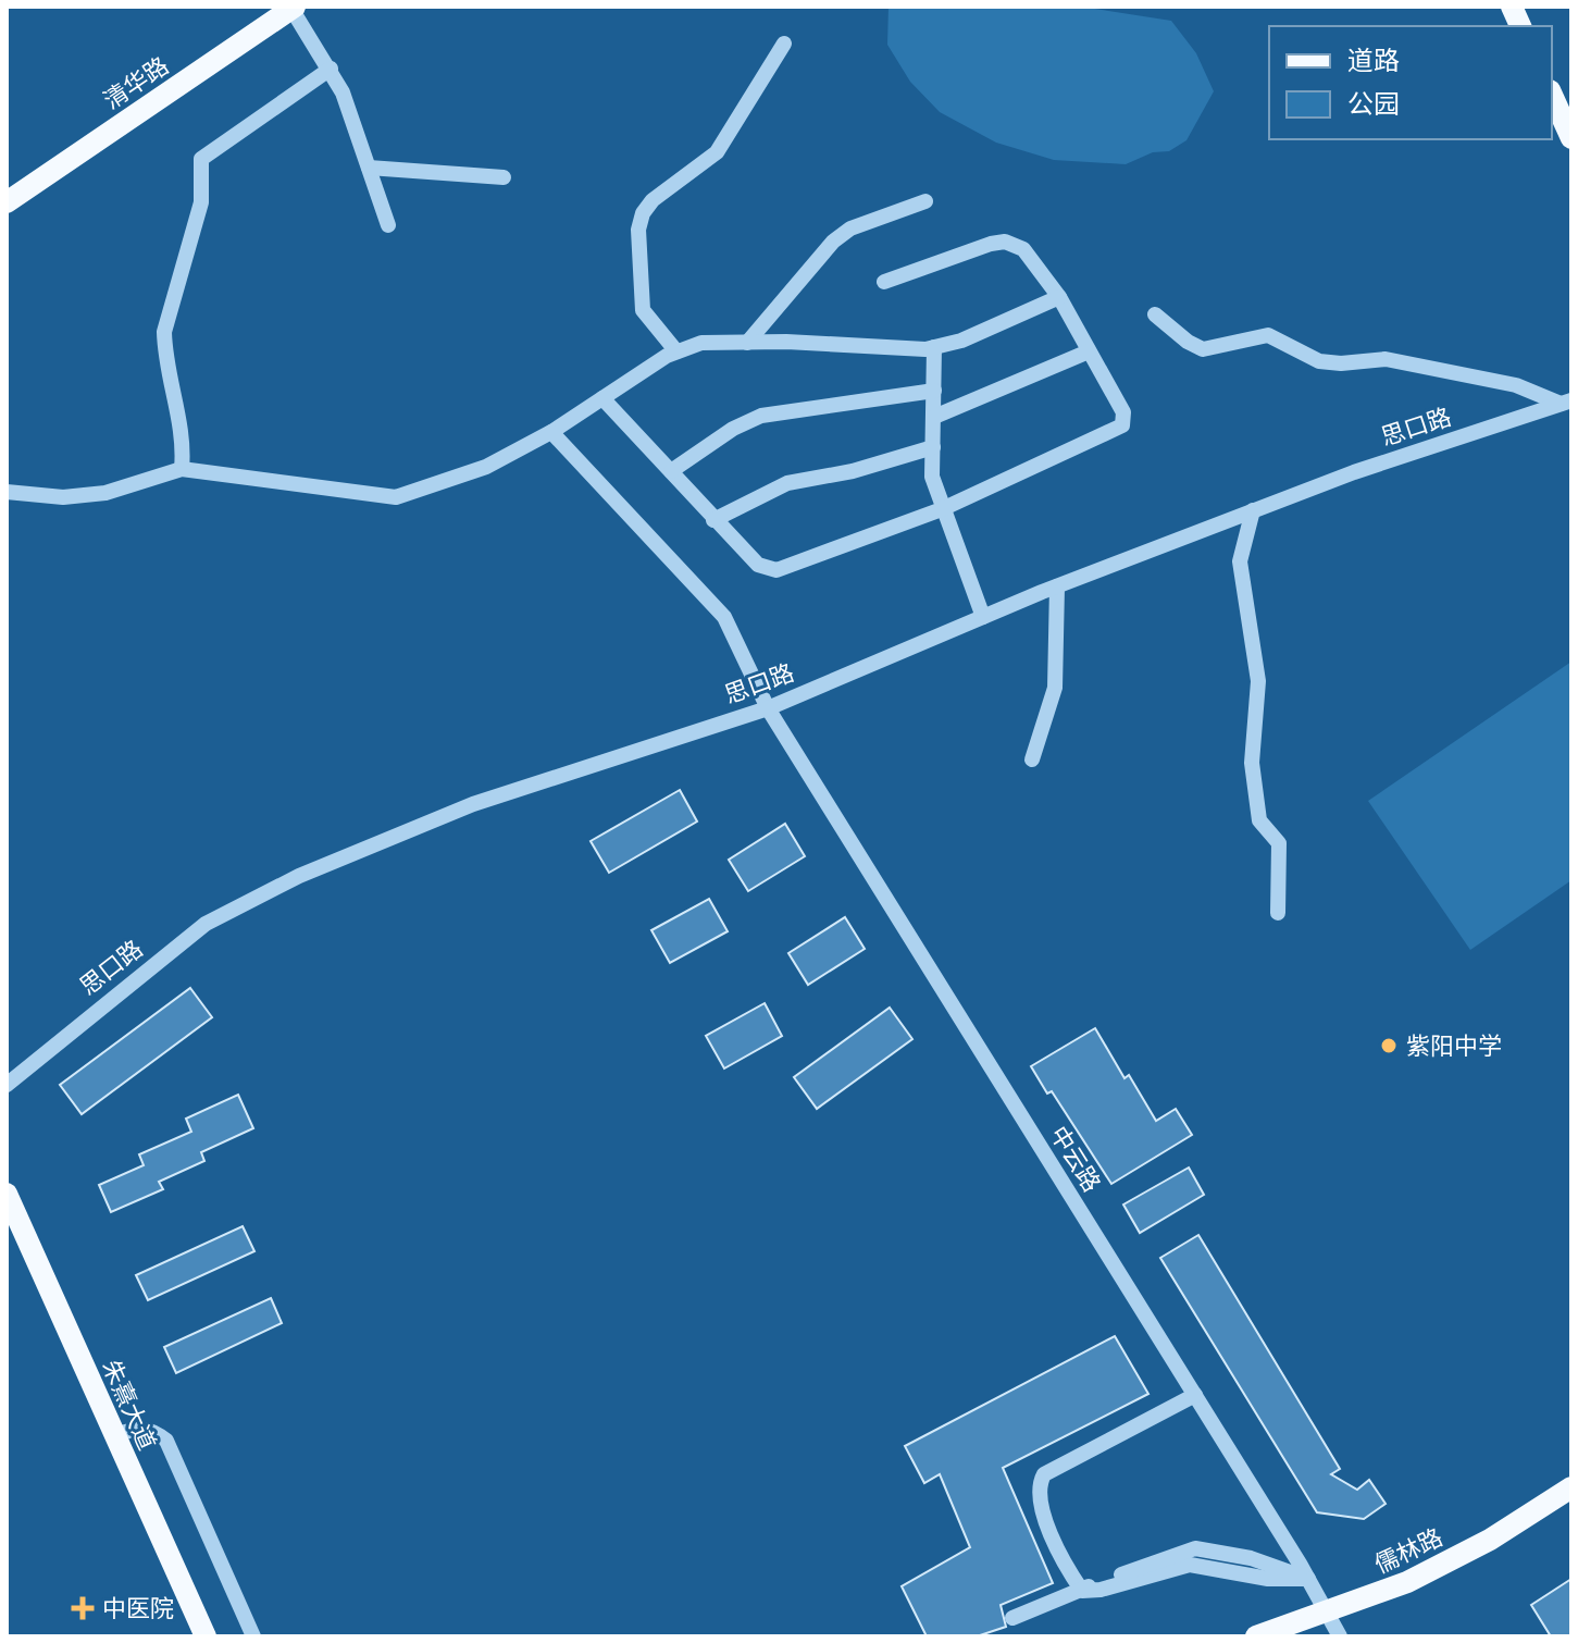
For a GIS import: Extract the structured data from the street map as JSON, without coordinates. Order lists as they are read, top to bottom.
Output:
{
  "streets": {
    "main road": ["清华路", "朱熹大道", "儒林路"],
    "street": ["思口路", "中云路"]
  },
  "crossings": [
    ["思口路", "中云路"],
    ["中云路", "儒林路"]
  ],
  "places": {
    "other": ["紫阳中学"],
    "health": ["中医院"]
  },
  "legend": ["道路", "公园"]
}
